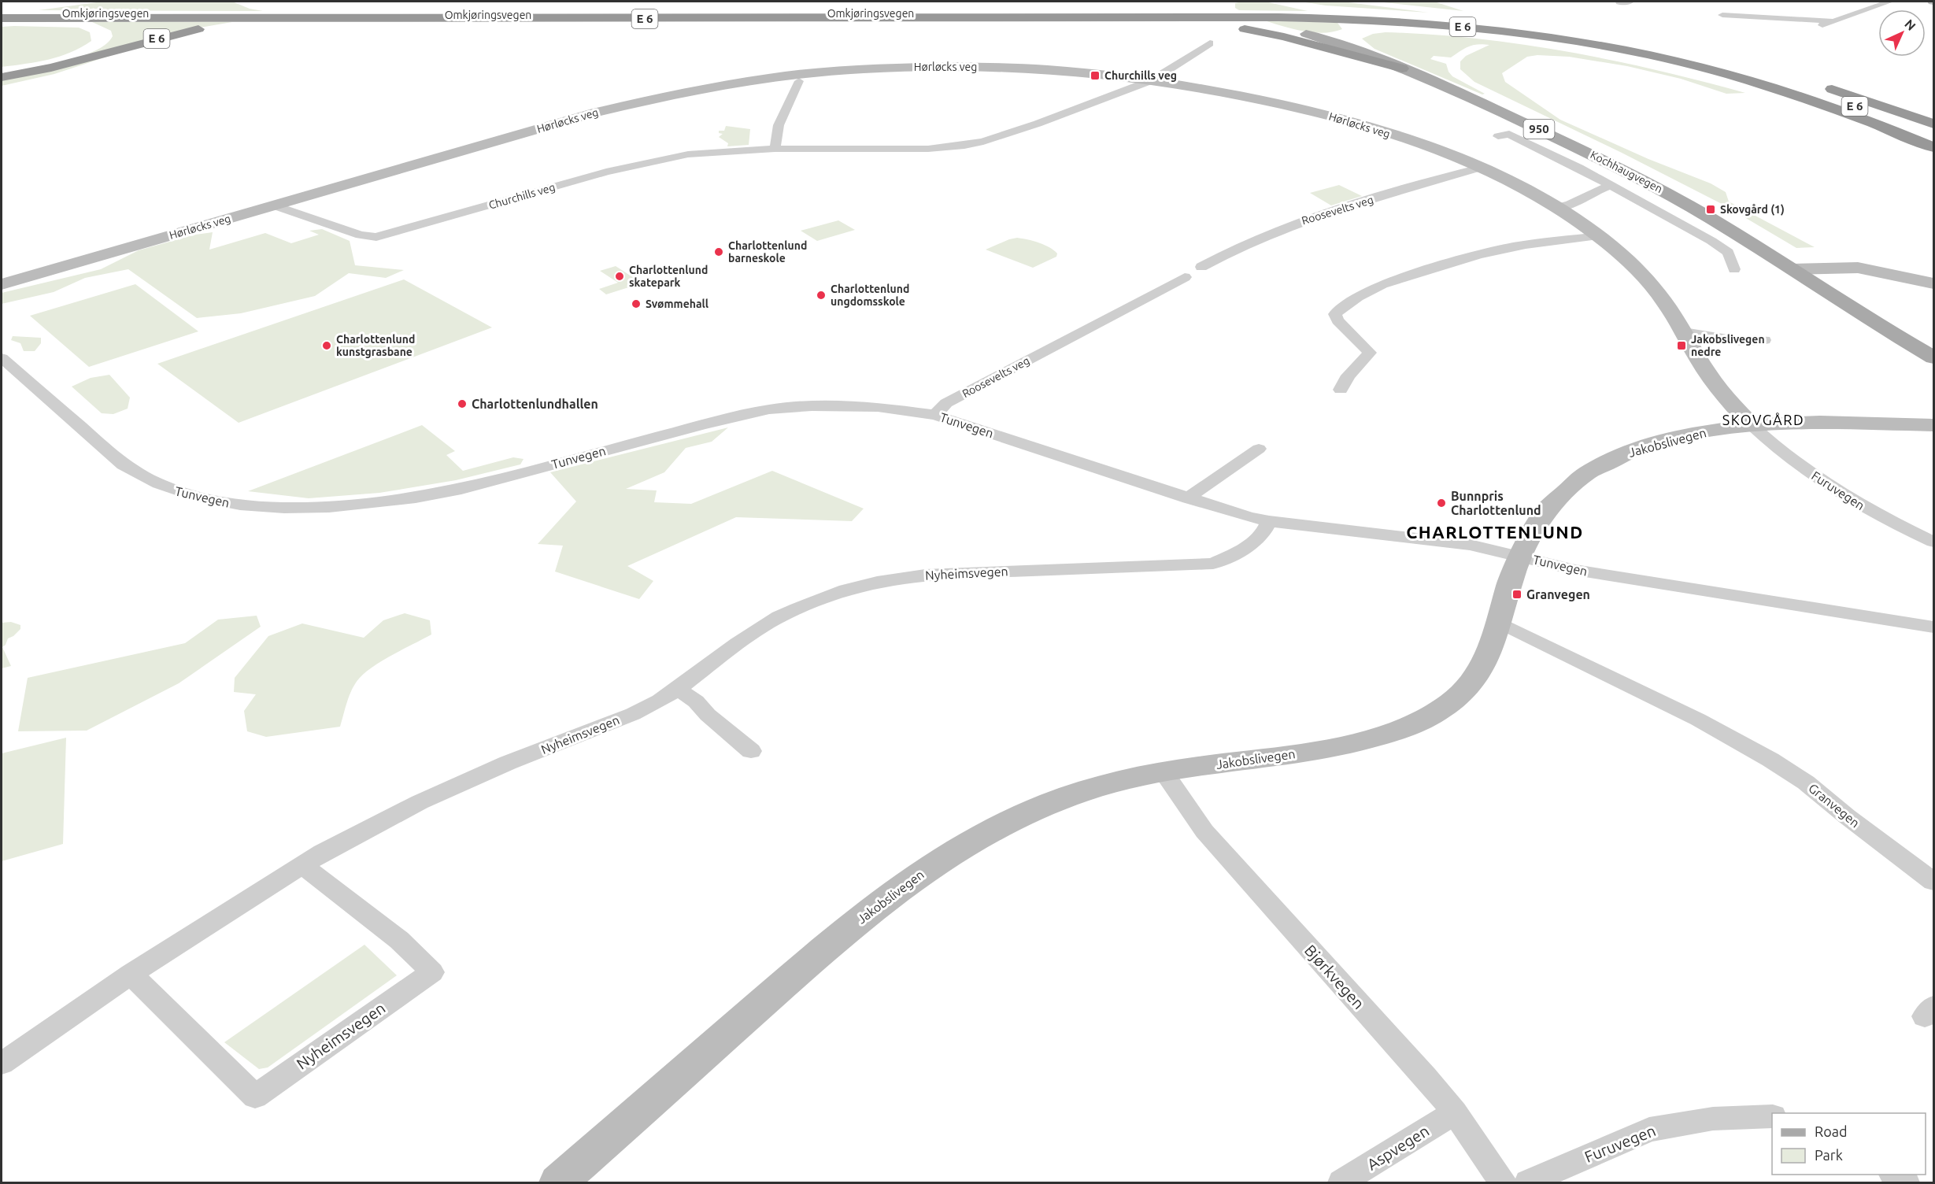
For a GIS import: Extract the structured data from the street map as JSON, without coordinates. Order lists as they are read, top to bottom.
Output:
{
  "streets": {
    "highway": ["Omkjøringsvegen", "E 6"],
    "main road": ["950", "Kochhaugvegen"],
    "street": [
      "Hørløcks veg",
      "Churchills veg",
      "Roosevelts veg",
      "Tunvegen",
      "Jakobslivegen",
      "Furuvegen",
      "Nyheimsvegen",
      "Granvegen",
      "Bjørkvegen",
      "Aspvegen"
    ]
  },
  "crossings": [
    ["Omkjøringsvegen", "E 6"],
    ["E 6", "Kochhaugvegen"],
    ["Hørløcks veg", "Churchills veg"],
    ["Hørløcks veg", "Roosevelts veg"],
    ["Hørløcks veg", "Jakobslivegen"],
    ["Hørløcks veg", "Furuvegen"],
    ["Roosevelts veg", "Tunvegen"],
    ["Tunvegen", "Jakobslivegen"],
    ["Tunvegen", "Nyheimsvegen"],
    ["Jakobslivegen", "Furuvegen"],
    ["Jakobslivegen", "Granvegen"],
    ["Jakobslivegen", "Bjørkvegen"],
    ["Bjørkvegen", "Aspvegen"]
  ],
  "districts": ["SKOVGÅRD", "CHARLOTTENLUND"],
  "places": {
    "transit": [
      "Churchills veg",
      "Skovgård (1)",
      "Jakobslivegen nedre",
      "Granvegen"
    ],
    "other": [
      "Charlottenlund barneskole",
      "Charlottenlund skatepark",
      "Charlottenlund ungdomsskole",
      "Svømmehall",
      "Charlottenlund kunstgrasbane",
      "Charlottenlundhallen",
      "Bunnpris Charlottenlund"
    ]
  },
  "legend": ["Road", "Park"],
  "north": "top right"
}
